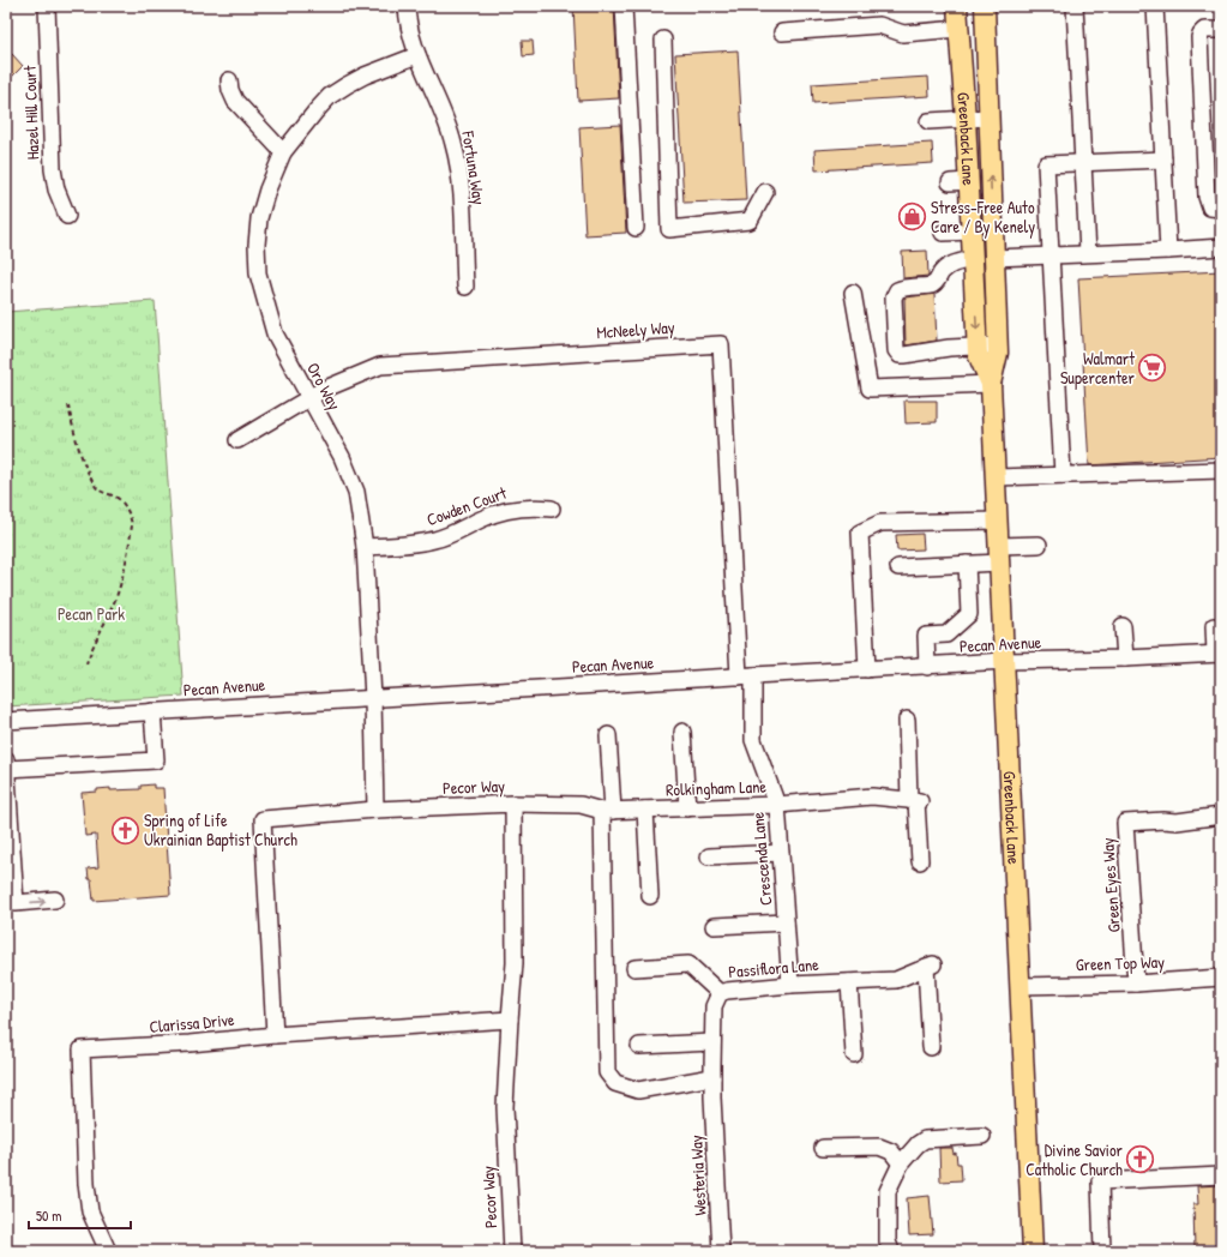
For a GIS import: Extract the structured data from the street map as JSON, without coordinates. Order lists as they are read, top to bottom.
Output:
{
  "streets": {
    "main road": ["Greenback Lane"],
    "street": [
      "Hazel Hill Court",
      "Fortuna Way",
      "McNeely Way",
      "Oro Way",
      "Cowden Court",
      "Pecan Avenue",
      "Pecor Way",
      "Rolkingham Lane",
      "Crescenda Lane",
      "Green Eyes Way",
      "Green Top Way",
      "Passiflora Lane",
      "Clarissa Drive",
      "Westeria Way"
    ]
  },
  "crossings": [
    ["Greenback Lane", "Pecan Avenue"],
    ["Greenback Lane", "Green Top Way"],
    ["Fortuna Way", "Oro Way"],
    ["McNeely Way", "Oro Way"],
    ["McNeely Way", "Pecan Avenue"],
    ["McNeely Way", "Crescenda Lane"],
    ["Oro Way", "Cowden Court"],
    ["Oro Way", "Pecan Avenue"],
    ["Oro Way", "Pecor Way"],
    ["Pecan Avenue", "Crescenda Lane"],
    ["Pecor Way", "Rolkingham Lane"],
    ["Pecor Way", "Clarissa Drive"],
    ["Rolkingham Lane", "Crescenda Lane"],
    ["Crescenda Lane", "Passiflora Lane"],
    ["Green Eyes Way", "Green Top Way"],
    ["Passiflora Lane", "Westeria Way"]
  ],
  "parks": ["Pecan Park"],
  "places": {
    "shop": ["Stress-Free Auto Care / By Kenely"],
    "supermarket": ["Walmart Supercenter"],
    "church": ["Spring of Life Ukrainian Baptist Church", "Divine Savior Catholic Church"]
  },
  "scale_bar": "50 m"
}
